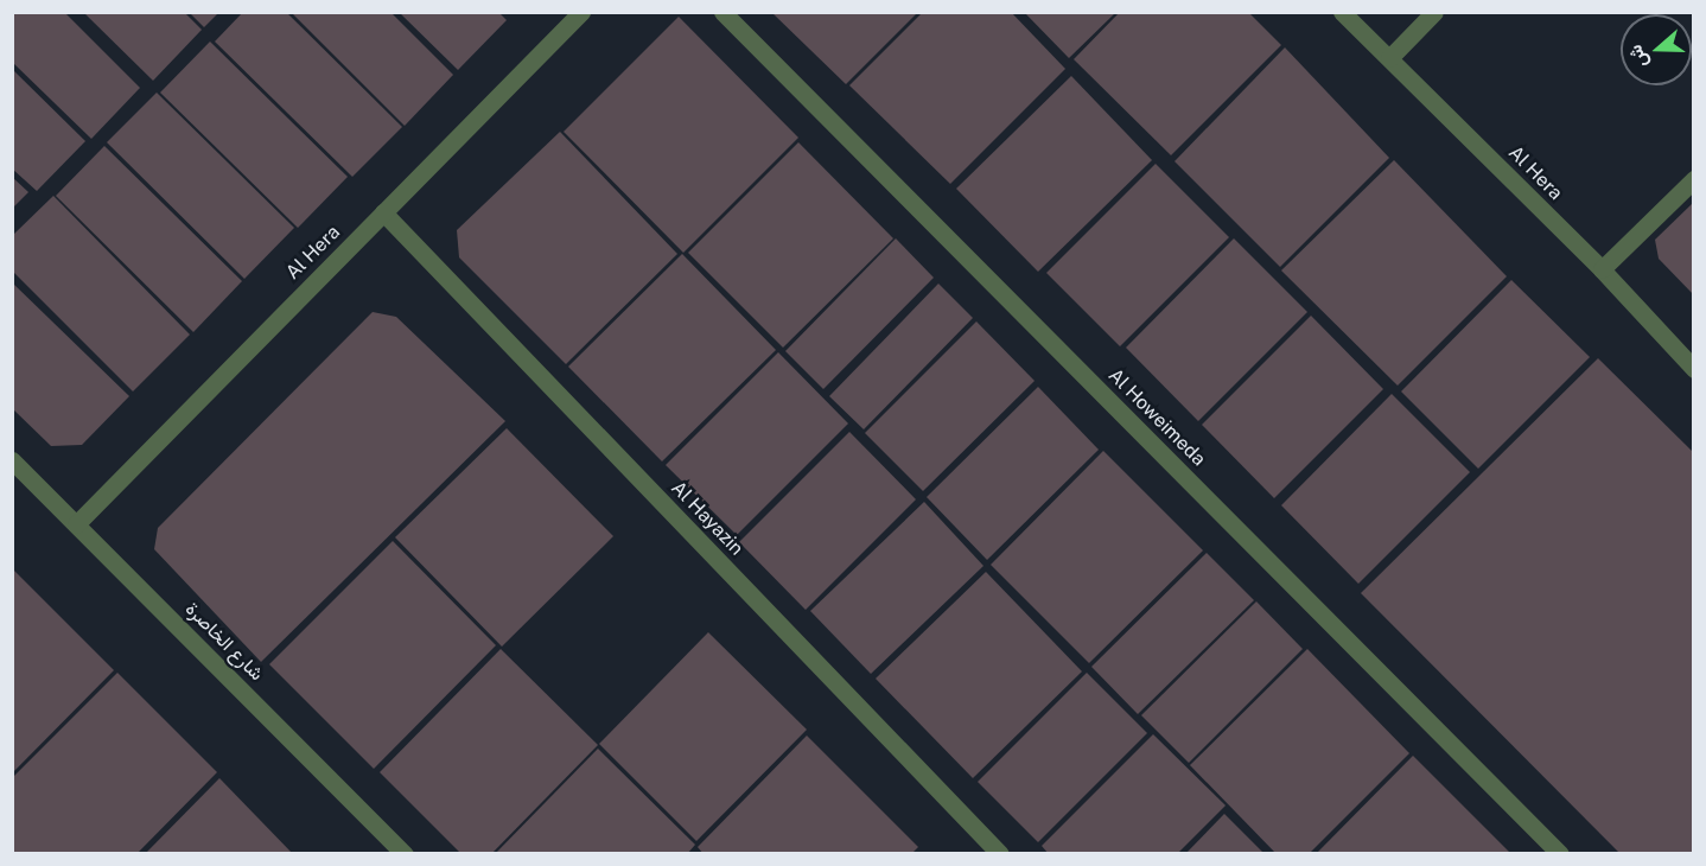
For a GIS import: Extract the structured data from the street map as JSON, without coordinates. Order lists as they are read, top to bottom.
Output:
{
  "streets": {
    "street": [
      "Al Hera",
      "Al Howeimeda",
      "Al Hayazin",
      "شارع الخاصرة"
    ]
  },
  "crossings": [
    ["Al Hera", "Al Hayazin"],
    ["Al Hera", "شارع الخاصرة"]
  ],
  "north": "left"
}
